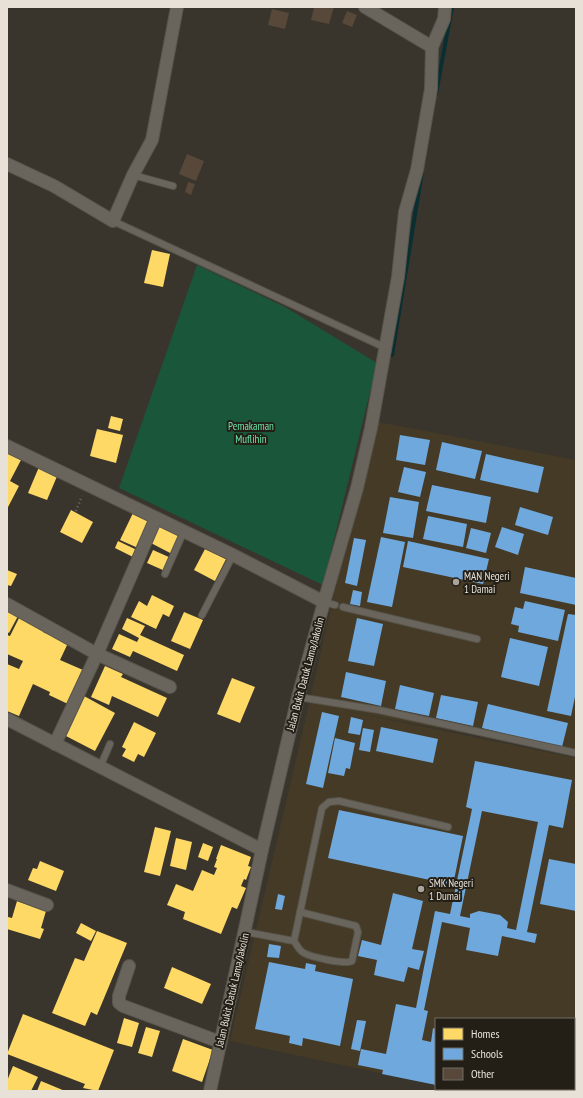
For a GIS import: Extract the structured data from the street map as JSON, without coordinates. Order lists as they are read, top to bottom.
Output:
{
  "streets": {
    "street": ["Jalan Bukit Datuk Lama/Jakolin"]
  },
  "parks": ["Pemakaman Muflihin"],
  "places": ["MAN Negeri 1 Damai", "SMK Negeri 1 Dumai"],
  "legend": ["Homes", "Schools", "Other"]
}
